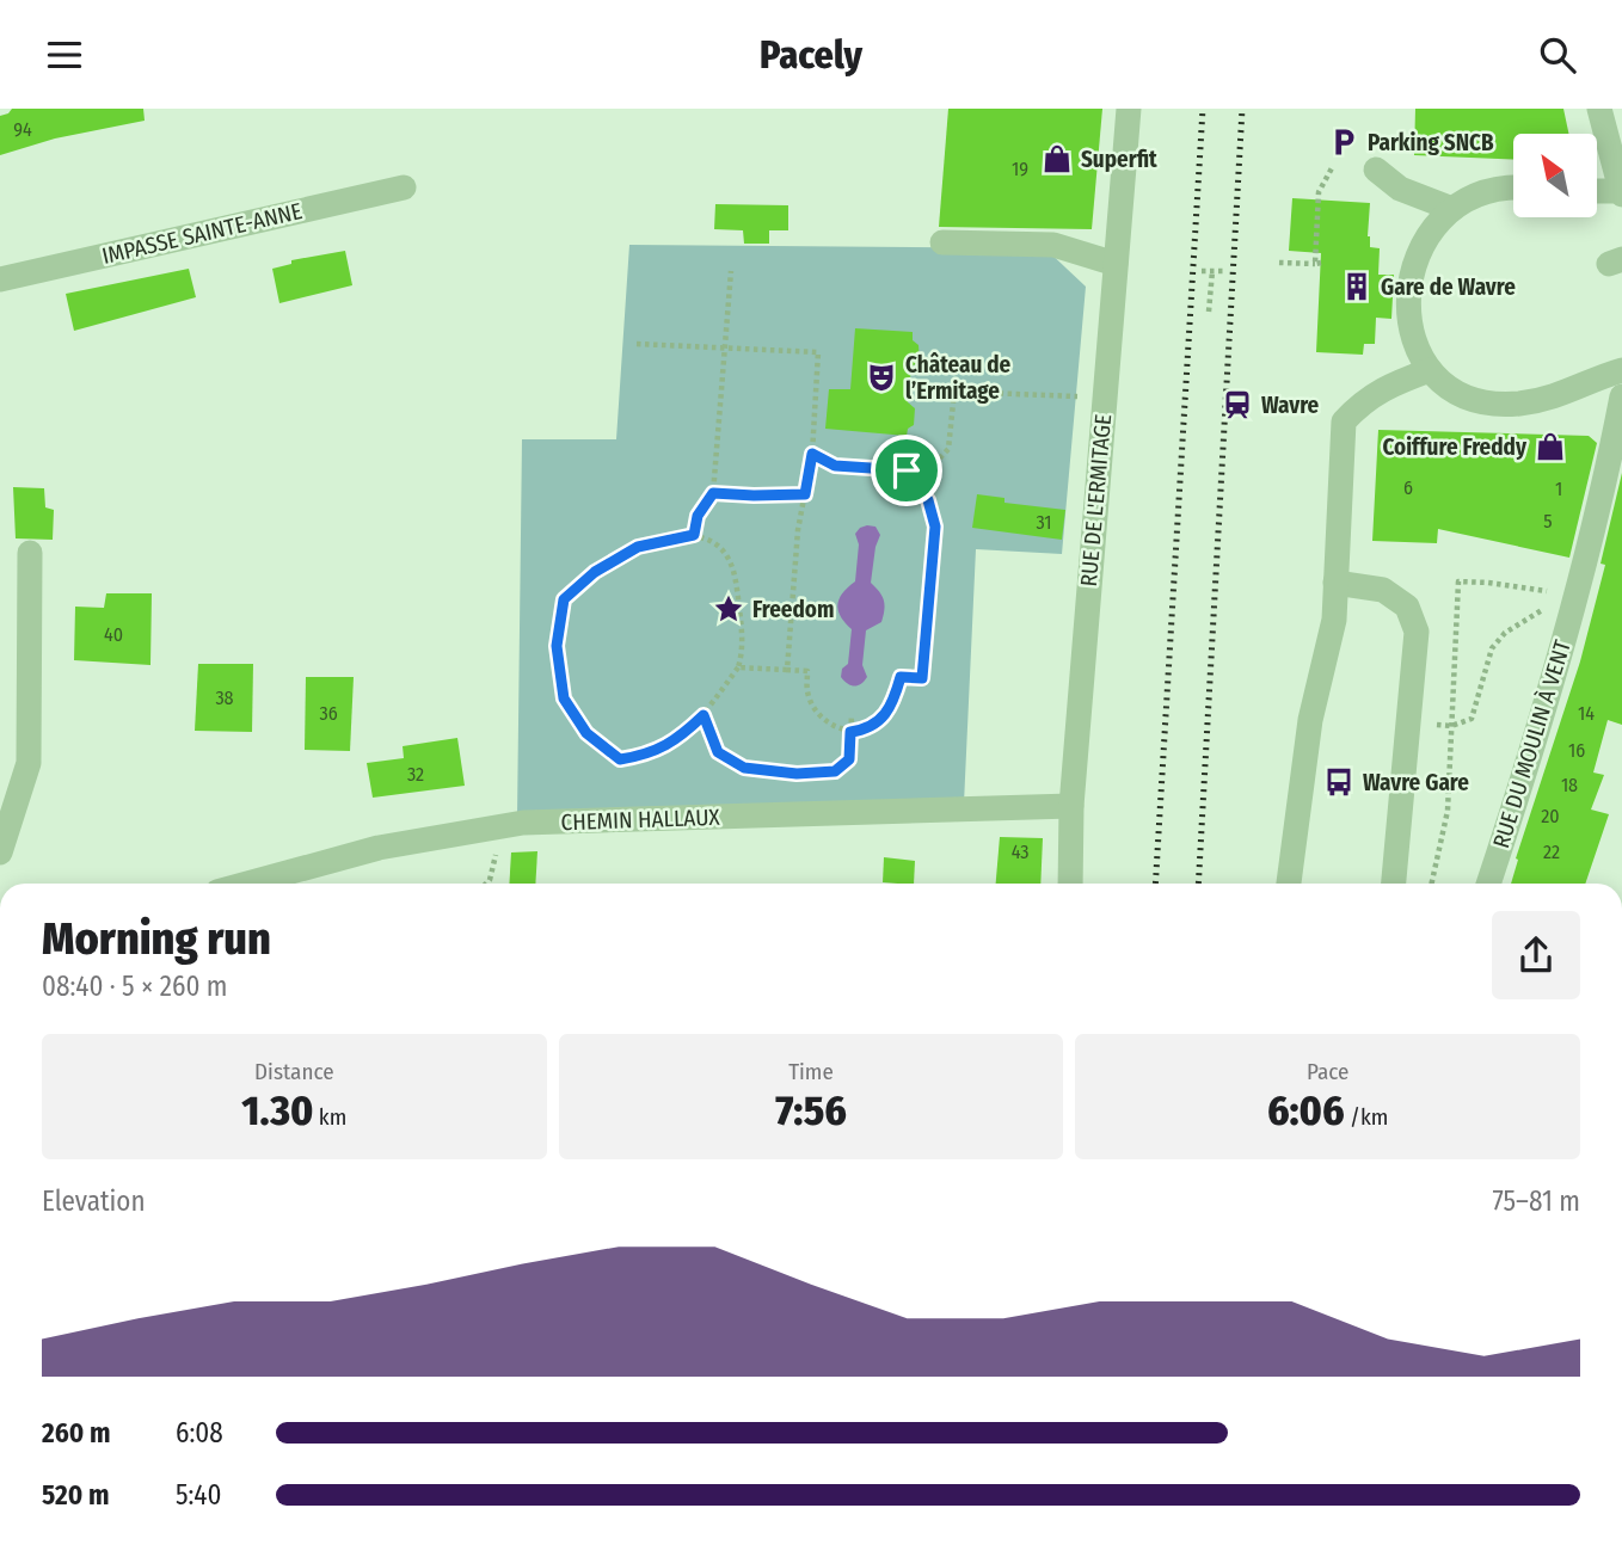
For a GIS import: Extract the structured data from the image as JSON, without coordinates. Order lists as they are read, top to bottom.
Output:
{
  "streets": {
    "street": [
      "IMPASSE SAINTE-ANNE",
      "RUE DE L'ERMITAGE",
      "RUE DU MOULIN À VENT",
      "CHEMIN HALLAUX"
    ]
  },
  "crossings": [
    ["RUE DE L'ERMITAGE", "CHEMIN HALLAUX"]
  ],
  "places": {
    "parking": ["Parking SNCB"],
    "shop": ["Superfit", "Coiffure Freddy"],
    "building": ["Gare de Wavre"],
    "theatre": ["Château de l’Ermitage"],
    "station": ["Wavre"],
    "place": ["Freedom"],
    "bus stop": ["Wavre Gare"]
  },
  "house_numbers": [
    "94",
    "19",
    "6",
    "1",
    "5",
    "31",
    "40",
    "38",
    "36",
    "14",
    "16",
    "32",
    "18",
    "20",
    "43",
    "22"
  ],
  "north": "top left",
  "page": {
    "header": "Pacely",
    "heading": ["Morning run", "08:40 · 5 × 260 m"],
    "stats": [
      ["Distance", "1.30 km"],
      ["Time", "7:56"],
      ["Pace", "6:06 /km"]
    ],
    "chart": ["Elevation", "75–81 m"],
    "list": [
      {
        "name": "260 m",
        "note": "6:08"
      },
      {
        "name": "520 m",
        "note": "5:40"
      }
    ]
  }
}
